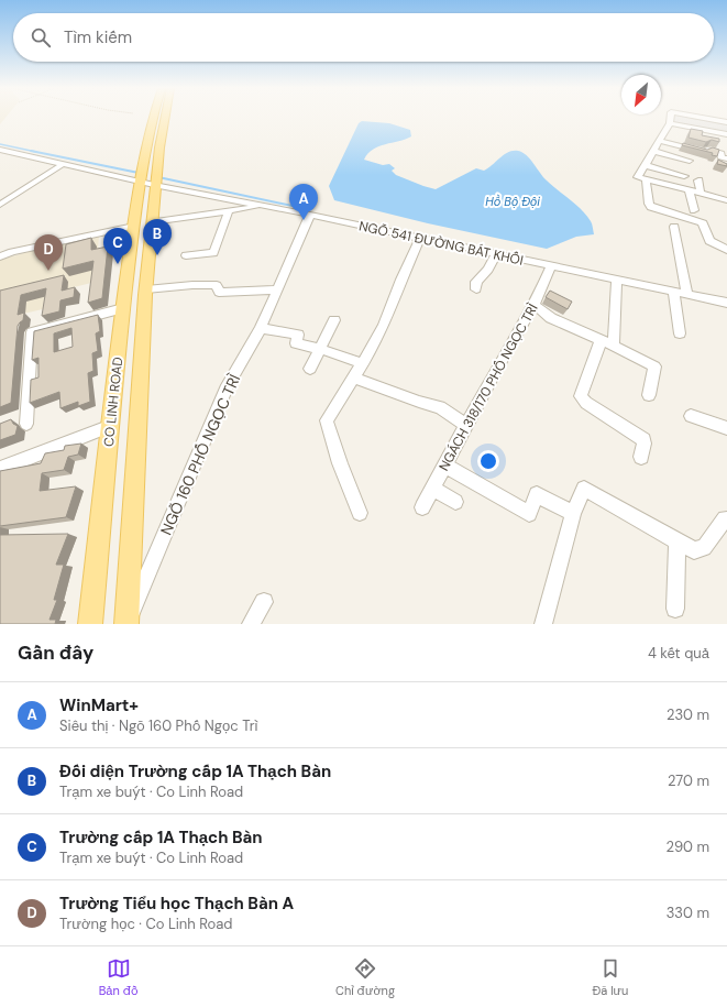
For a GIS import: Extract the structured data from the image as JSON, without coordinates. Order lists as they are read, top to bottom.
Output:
{
  "streets": {
    "main road": ["CO LINH ROAD"],
    "street": ["NGÕ 541 ĐƯỜNG BÁT KHỐI", "NGÁCH 318/170 PHỐ NGỌC TRÌ", "NGÕ 160 PHỐ NGỌC TRÌ"]
  },
  "crossings": [
    ["NGÕ 541 ĐƯỜNG BÁT KHỐI", "NGÁCH 318/170 PHỐ NGỌC TRÌ"],
    ["NGÕ 541 ĐƯỜNG BÁT KHỐI", "CO LINH ROAD"],
    ["NGÕ 541 ĐƯỜNG BÁT KHỐI", "NGÕ 160 PHỐ NGỌC TRÌ"],
    ["CO LINH ROAD", "NGÕ 160 PHỐ NGỌC TRÌ"]
  ],
  "water": ["Hồ Bộ Đội"],
  "north": "bottom left",
  "page": {
    "search": "Tìm kiếm",
    "pins": [
      "A",
      "B",
      "C",
      "D"
    ],
    "heading": ["Gần đây", "4 kết quả"],
    "list": [
      {
        "mark": "A",
        "name": "WinMart+",
        "note": "Siêu thị · Ngõ 160 Phố Ngọc Trì",
        "value": "230 m"
      },
      {
        "mark": "B",
        "name": "Đối diện Trường cấp 1A Thạch Bàn",
        "note": "Trạm xe buýt · Co Linh Road",
        "value": "270 m"
      },
      {
        "mark": "C",
        "name": "Trường cấp 1A Thạch Bàn",
        "note": "Trạm xe buýt · Co Linh Road",
        "value": "290 m"
      },
      {
        "mark": "D",
        "name": "Trường Tiểu học Thạch Bàn A",
        "note": "Trường học · Co Linh Road",
        "value": "330 m"
      }
    ],
    "nav": ["Bản đồ", "Chỉ đường", "Đã lưu"]
  }
}
